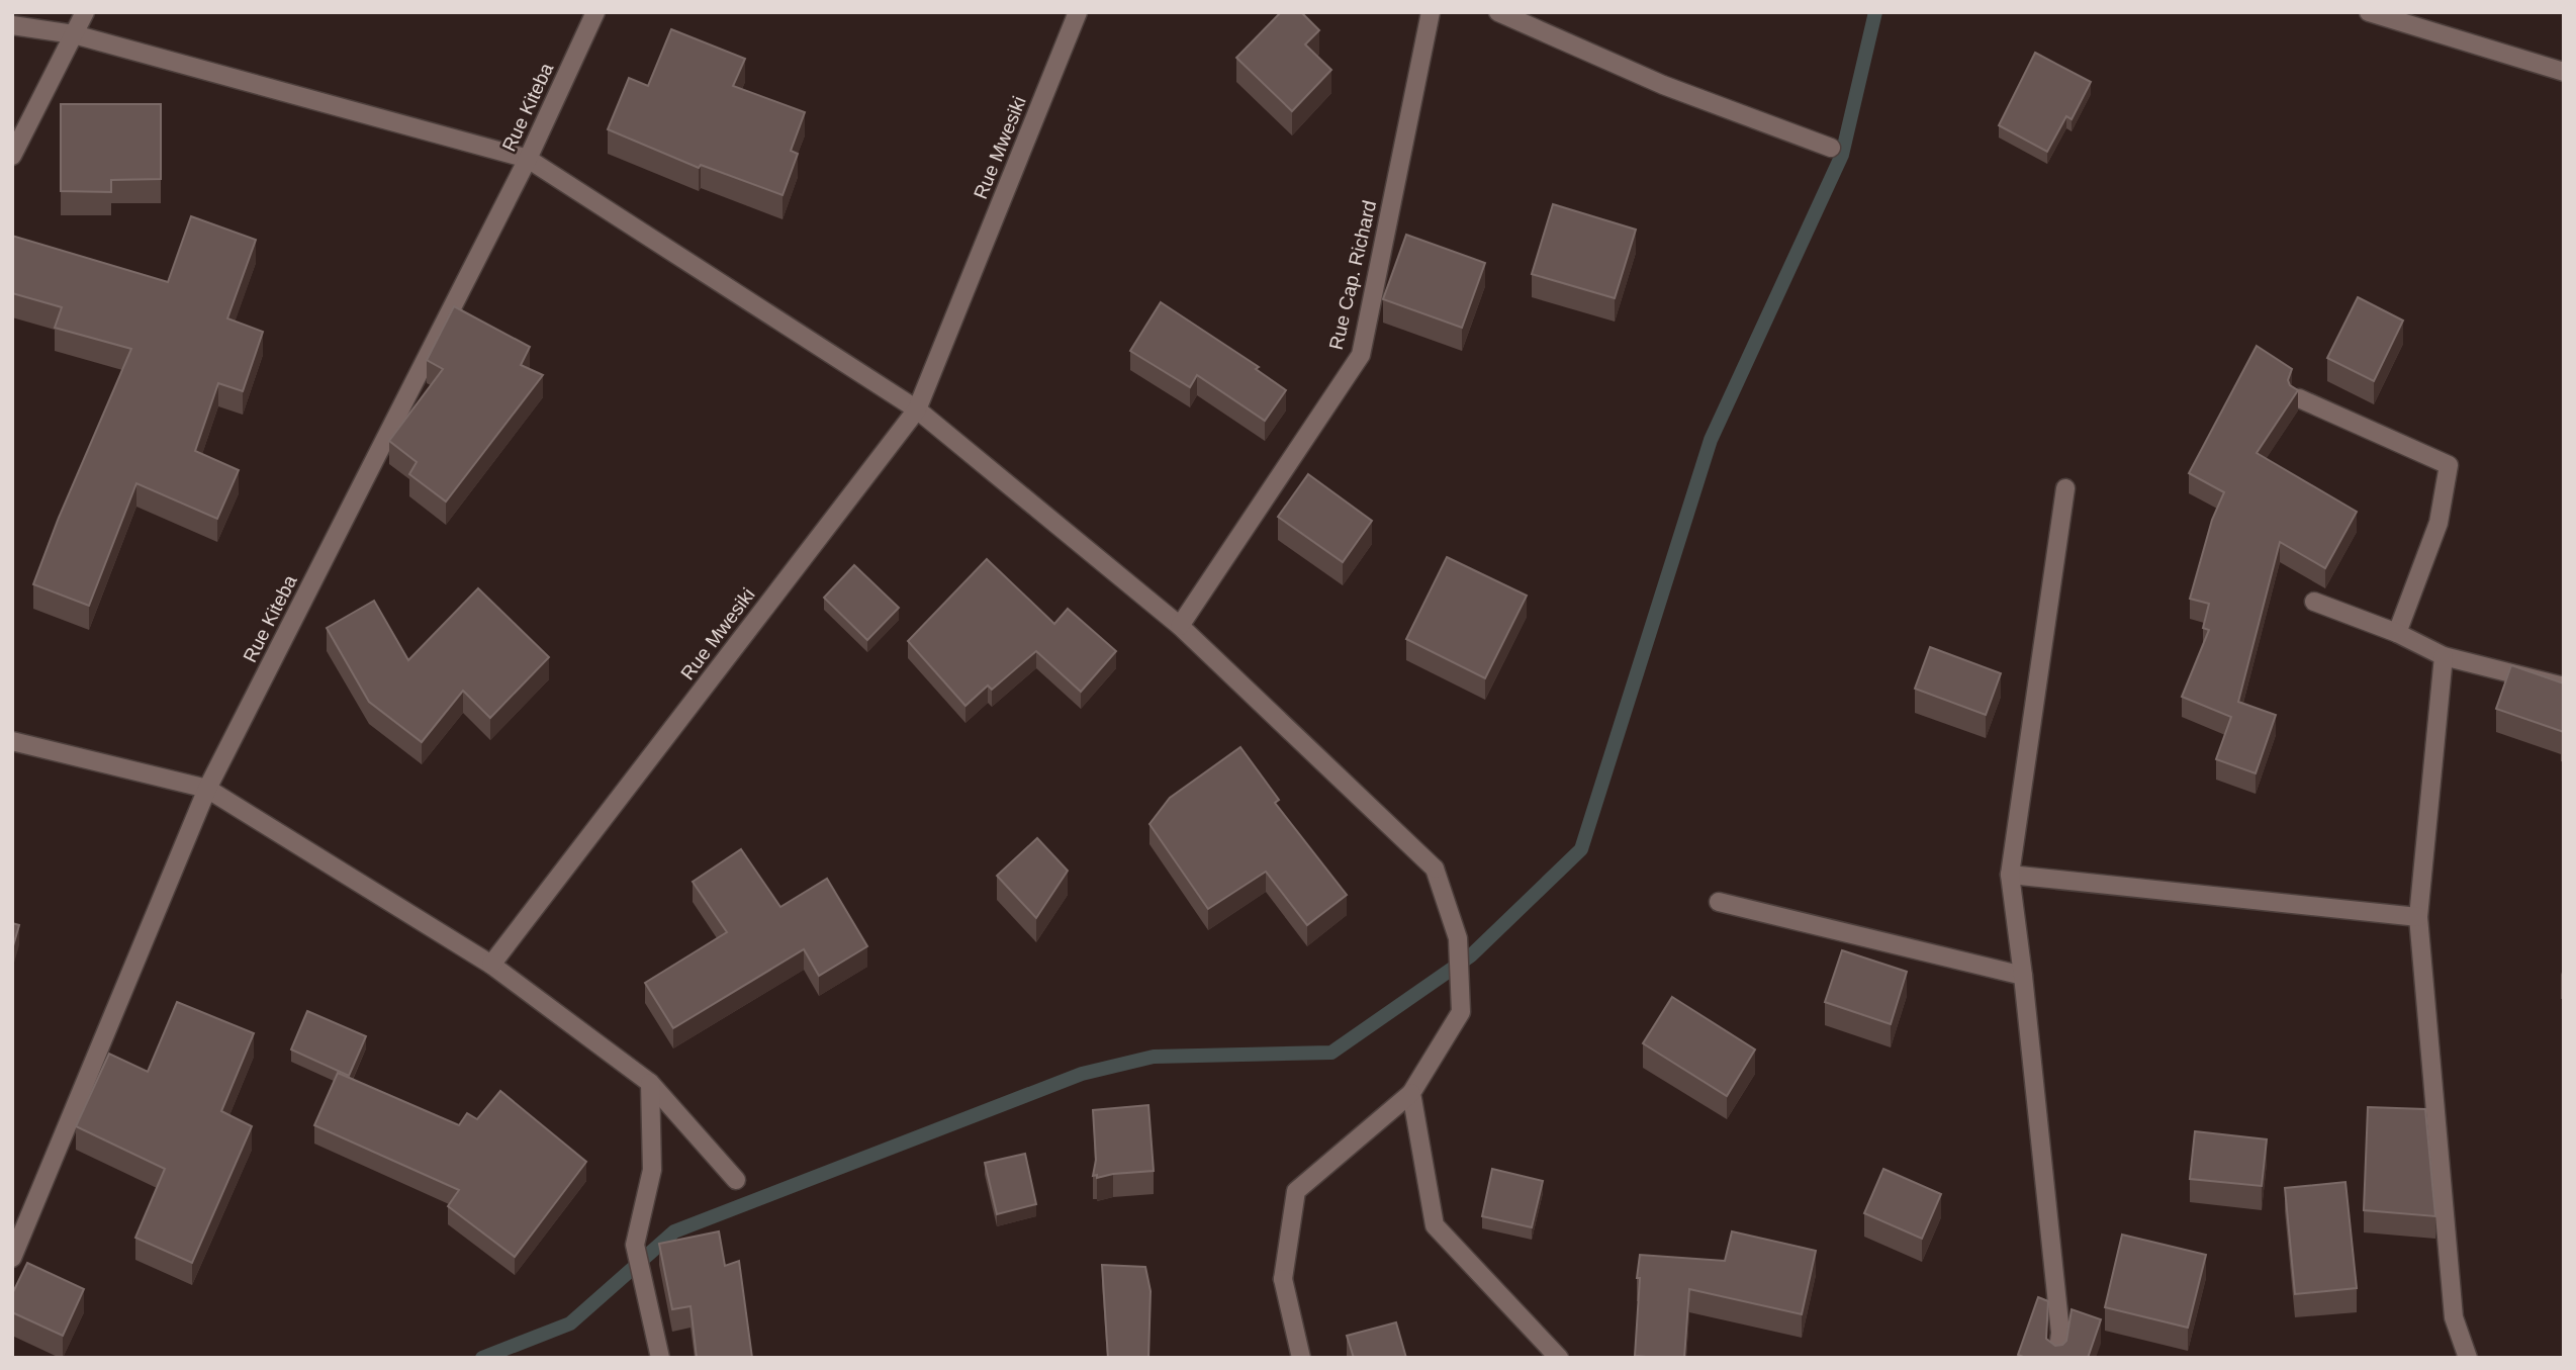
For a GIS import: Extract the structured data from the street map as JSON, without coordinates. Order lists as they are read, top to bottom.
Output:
{
  "streets": {
    "street": ["Rue Kiteba", "Rue Mwesiki", "Rue Cap. Richard"]
  }
}
